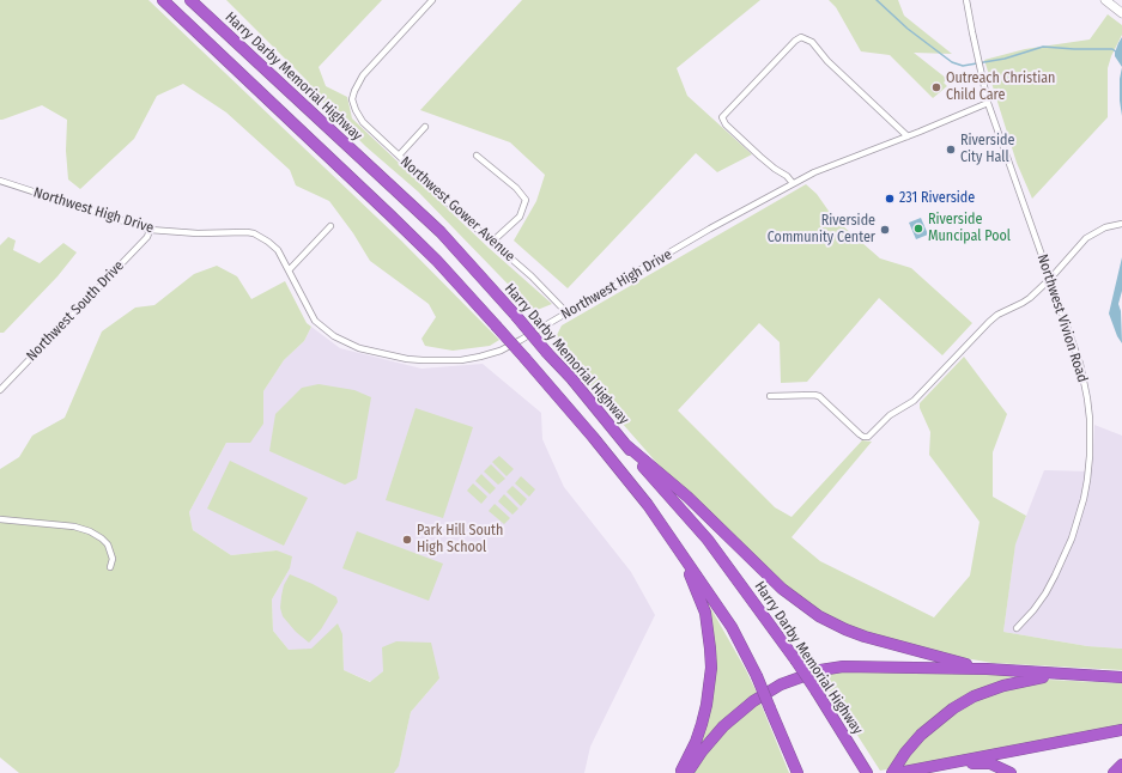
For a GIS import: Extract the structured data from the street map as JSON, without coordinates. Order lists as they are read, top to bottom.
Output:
{
  "streets": {
    "highway": ["Harry Darby Memorial Highway"],
    "street": [
      "Northwest Gower Avenue",
      "Northwest High Drive",
      "Northwest South Drive",
      "Northwest Vivion Road"
    ]
  },
  "crossings": [
    ["Northwest Gower Avenue", "Northwest High Drive"],
    ["Northwest High Drive", "Northwest South Drive"],
    ["Northwest High Drive", "Northwest Vivion Road"]
  ],
  "places": [
    "Outreach Christian Child Care",
    "Riverside City Hall",
    "231 Riverside",
    "Riverside Muncipal Pool",
    "Riverside Community Center",
    "Park Hill South High School"
  ]
}
